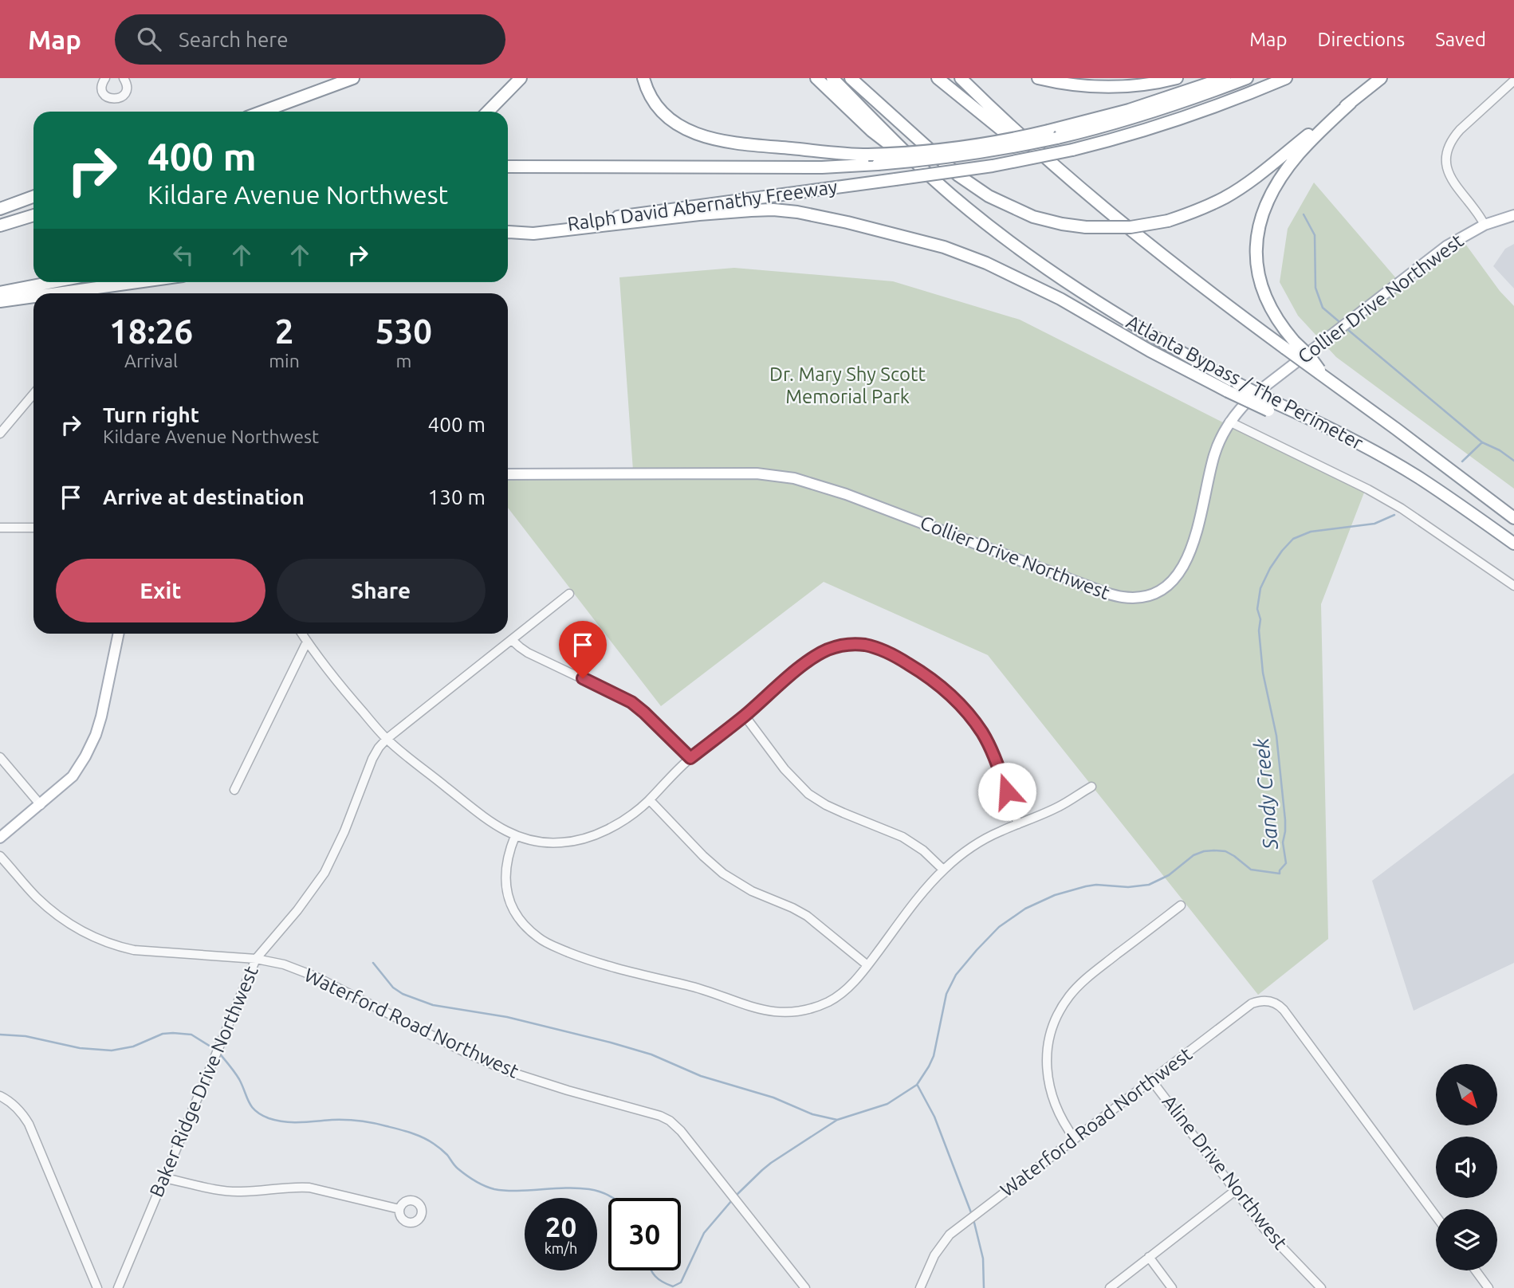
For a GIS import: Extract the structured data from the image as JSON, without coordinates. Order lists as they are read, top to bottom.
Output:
{
  "streets": {
    "highway": ["Ralph David Abernathy Freeway", "Atlanta Bypass / The Perimeter"],
    "main road": ["Collier Drive Northwest"],
    "street": ["Waterford Road Northwest", "Baker Ridge Drive Northwest", "Aline Drive Northwest"]
  },
  "crossings": [
    ["Waterford Road Northwest", "Baker Ridge Drive Northwest"],
    ["Waterford Road Northwest", "Aline Drive Northwest"]
  ],
  "water": ["Sandy Creek"],
  "parks": ["Dr. Mary Shy Scott Memorial Park"],
  "north": "bottom right",
  "page": {
    "header": "Map",
    "search": "Search here",
    "nav": ["Map", "Directions", "Saved"],
    "turn": ["400 m", "Kildare Avenue Northwest"],
    "eta": [
      "18:26",
      "Arrival",
      "2",
      "min",
      "530",
      "m"
    ],
    "list": [
      {
        "name": "Turn right",
        "note": "Kildare Avenue Northwest",
        "value": "400 m"
      },
      {
        "name": "Arrive at destination",
        "value": "130 m"
      }
    ],
    "buttons": ["Exit", "Share"],
    "speed": "20 km/h",
    "limit": "30"
  }
}
